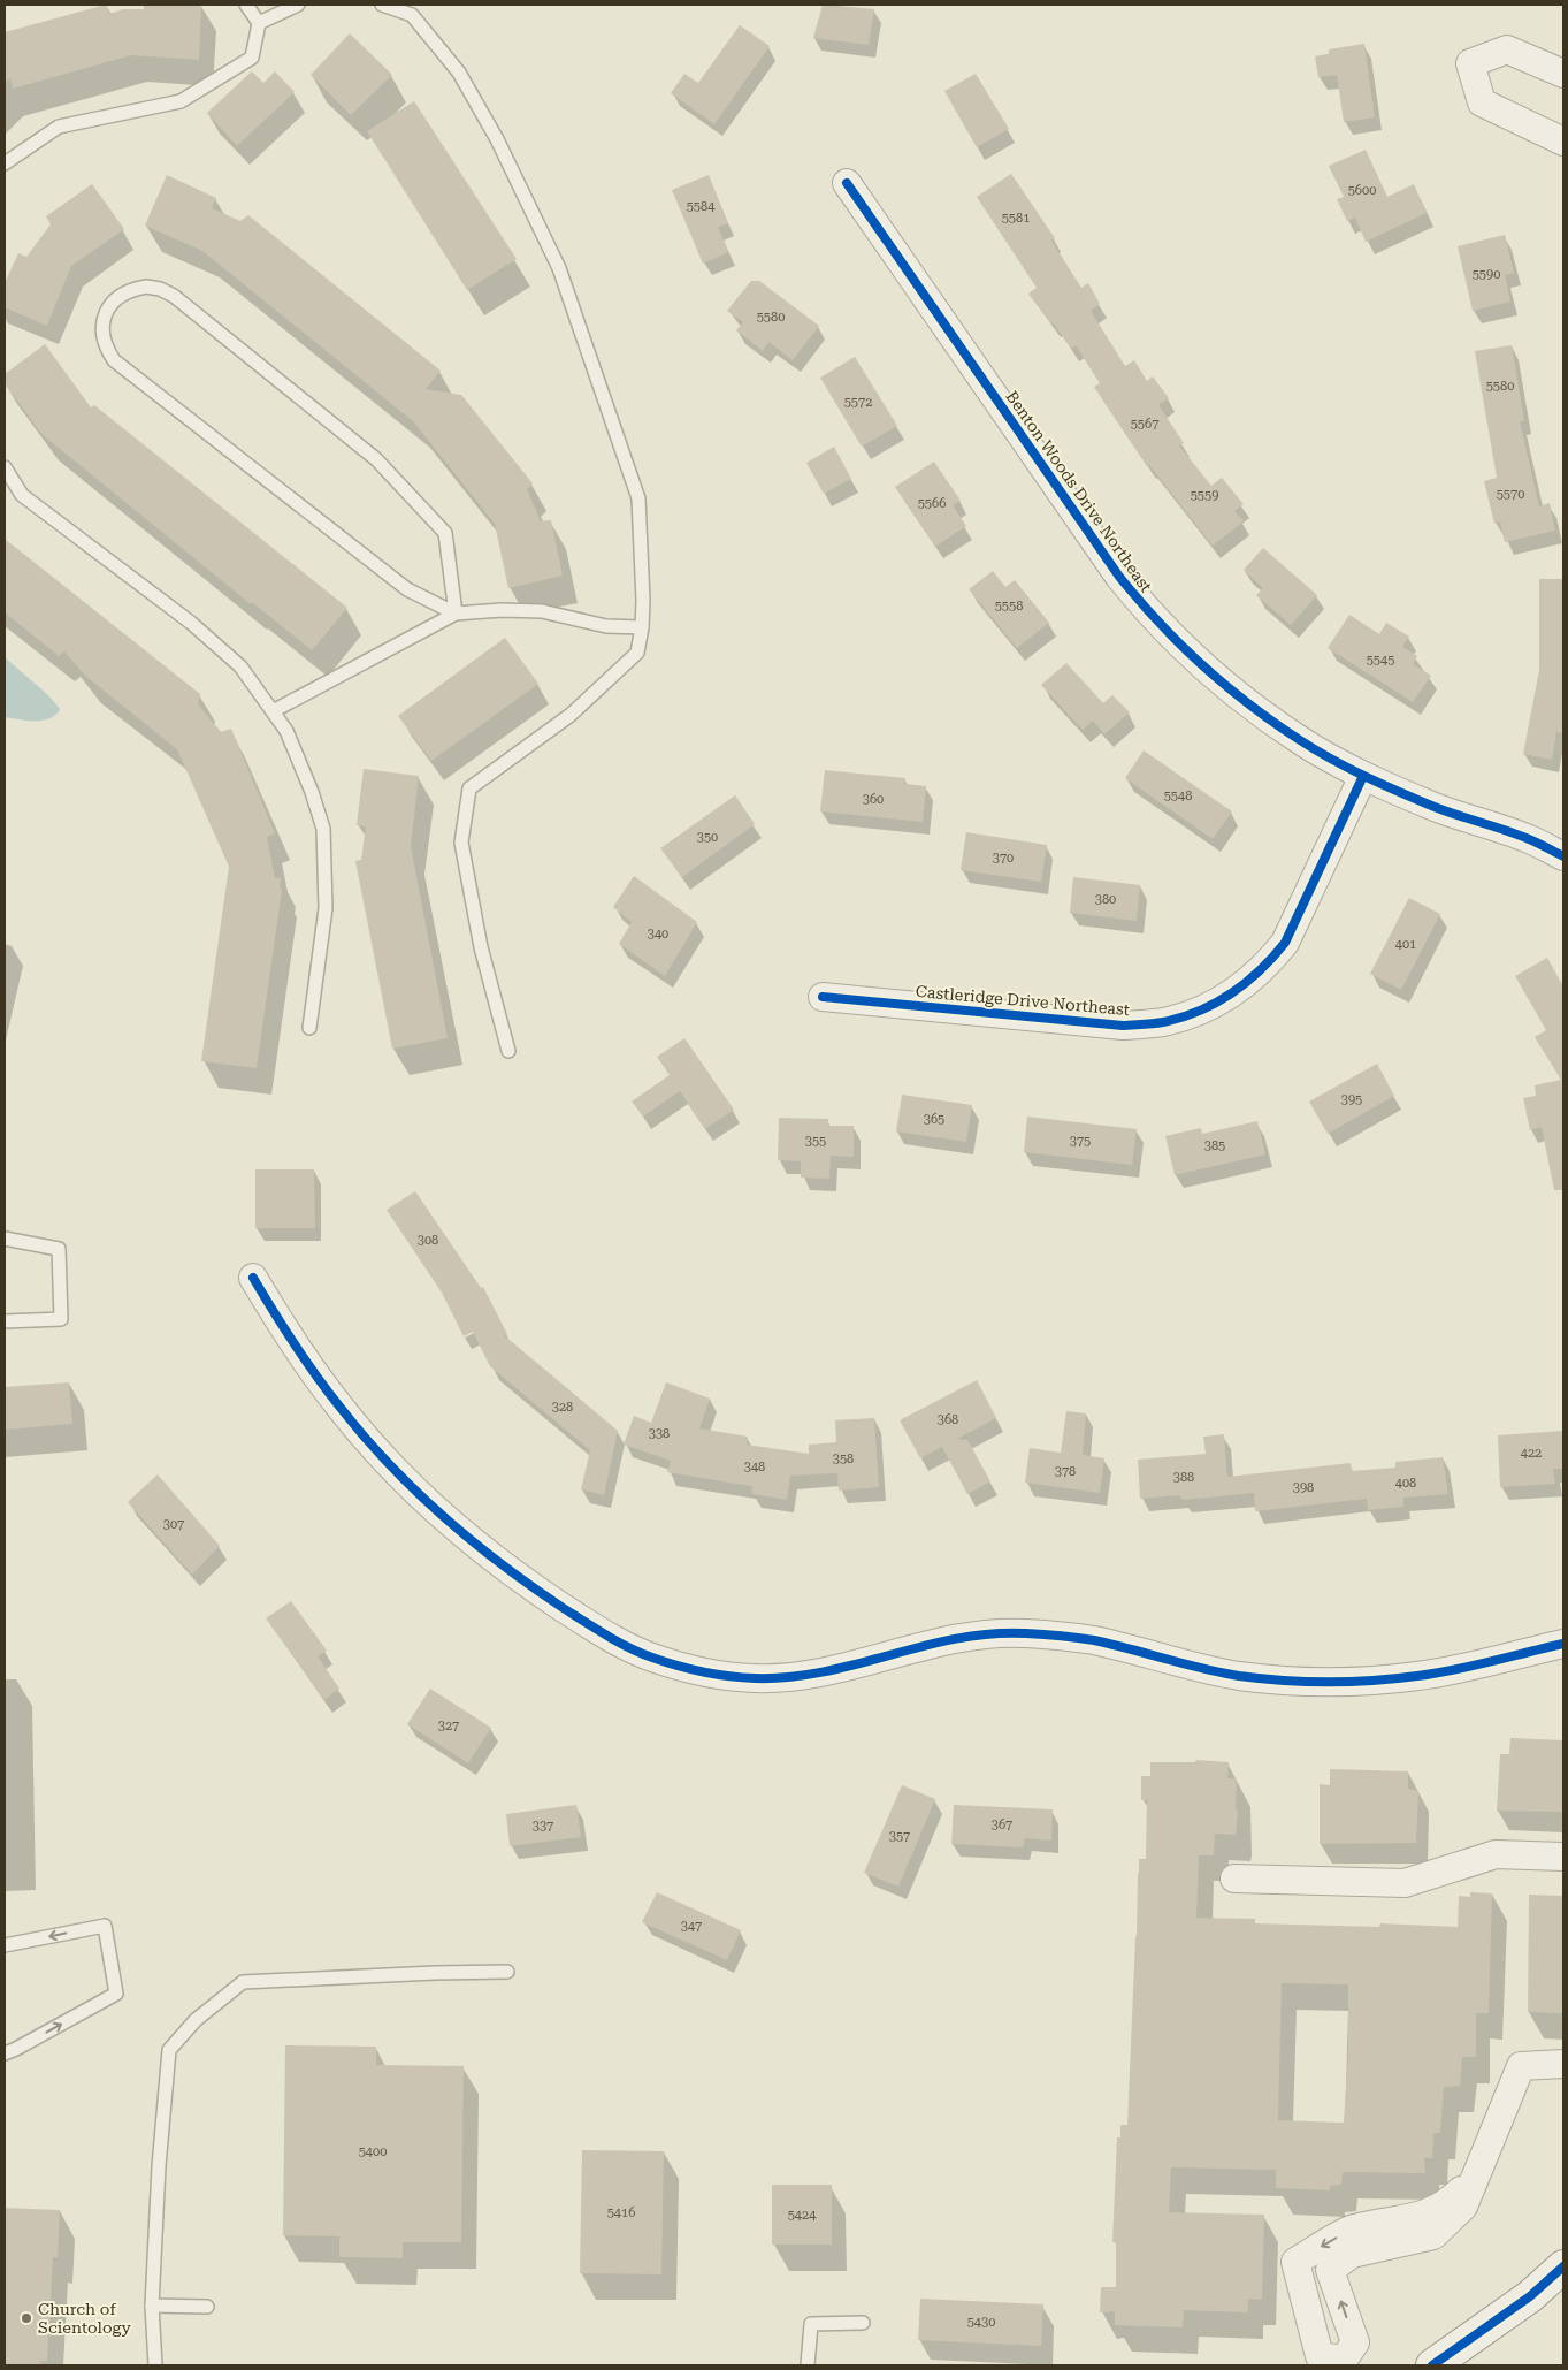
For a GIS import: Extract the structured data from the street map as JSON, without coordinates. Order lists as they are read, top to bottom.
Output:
{
  "streets": {
    "street": ["Benton Woods Drive Northeast", "Castleridge Drive Northeast"]
  },
  "crossings": [
    ["Benton Woods Drive Northeast", "Castleridge Drive Northeast"]
  ],
  "places": ["Church of Scientology"],
  "house_numbers": [
    "5600",
    "5584",
    "5581",
    "5590",
    "5580",
    "5580",
    "5572",
    "5567",
    "5570",
    "5559",
    "5566",
    "5558",
    "5545",
    "5548",
    "360",
    "350",
    "370",
    "380",
    "340",
    "401",
    "395",
    "365",
    "355",
    "375",
    "385",
    "308",
    "328",
    "368",
    "338",
    "422",
    "358",
    "348",
    "378",
    "388",
    "408",
    "398",
    "307",
    "327",
    "367",
    "337",
    "357",
    "347",
    "5400",
    "5416",
    "5424",
    "5430"
  ]
}
